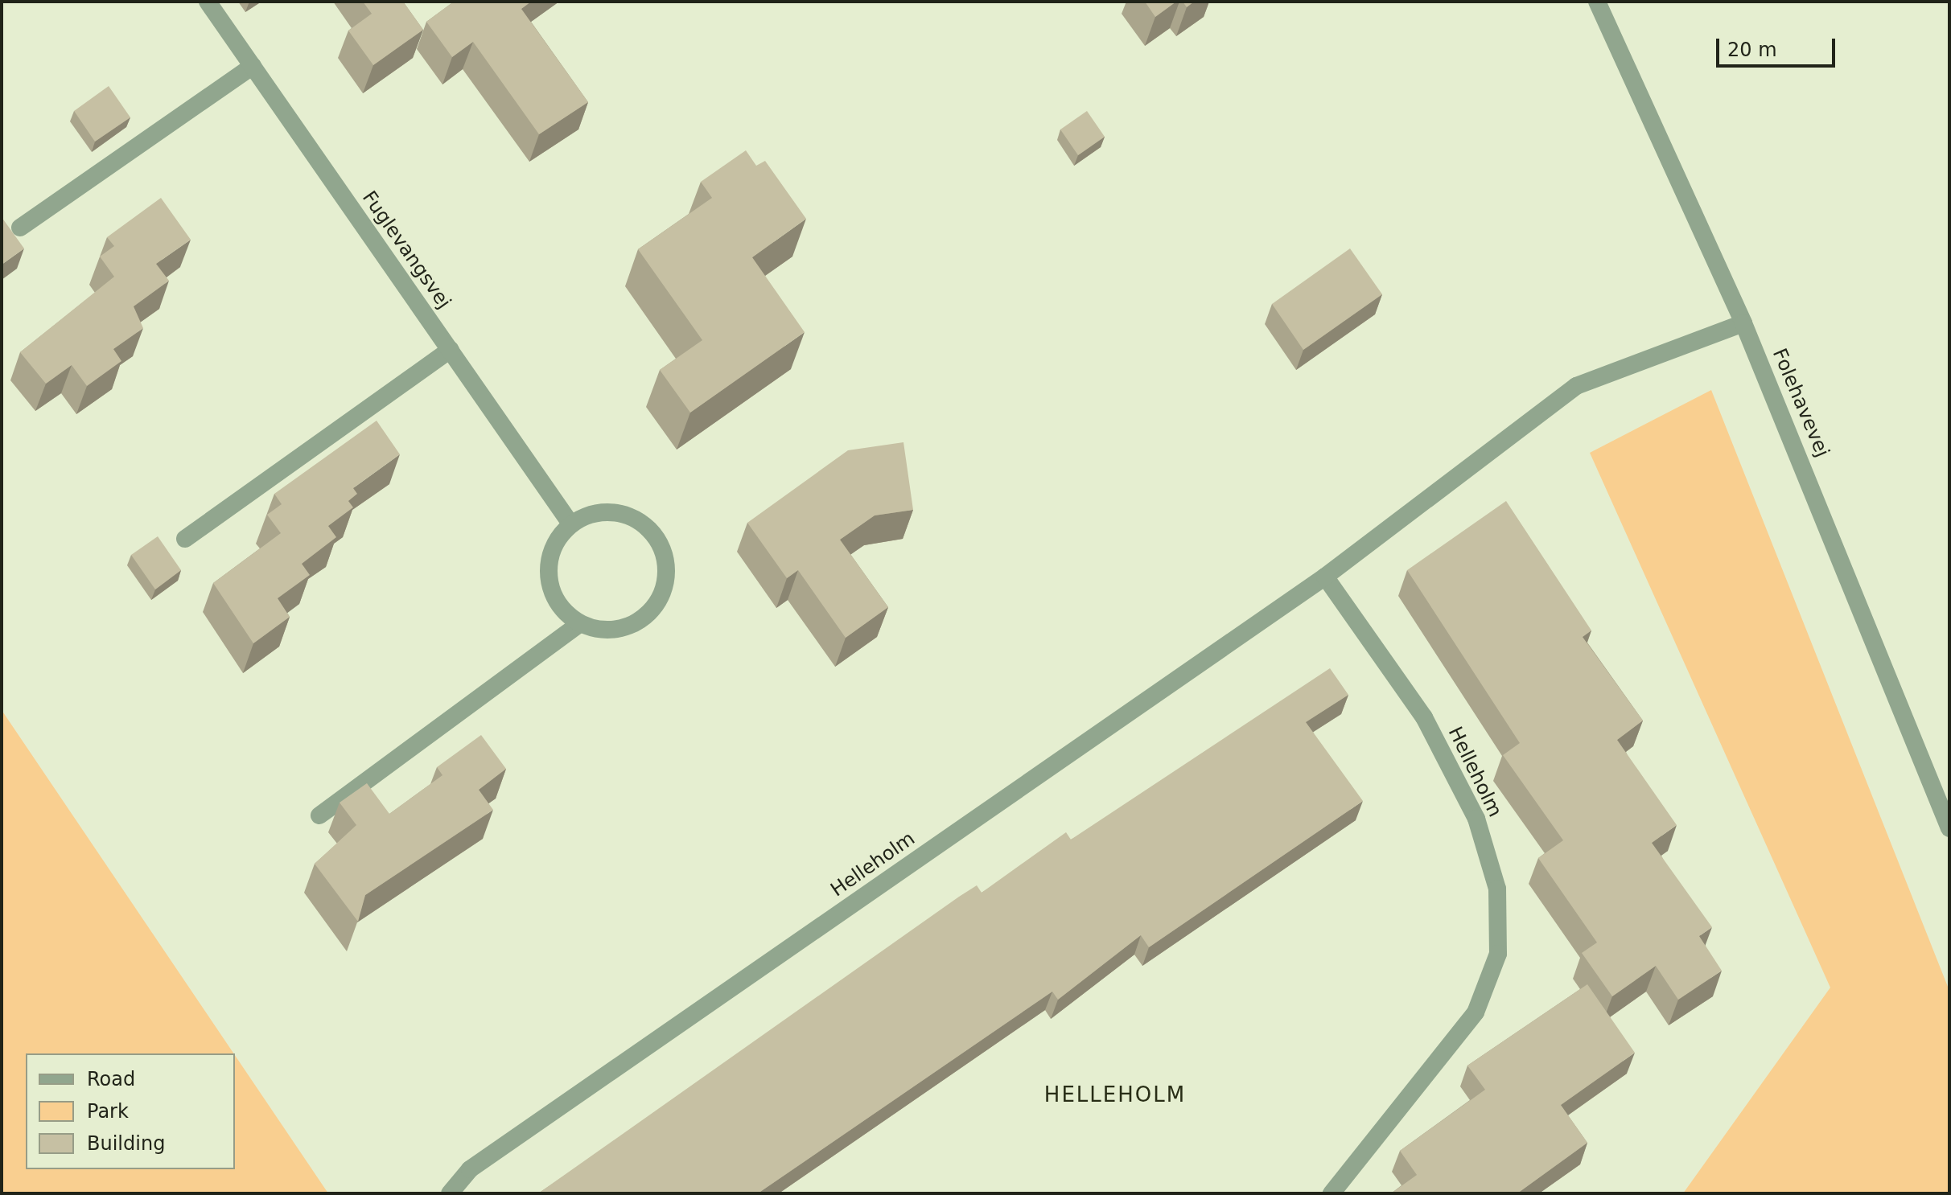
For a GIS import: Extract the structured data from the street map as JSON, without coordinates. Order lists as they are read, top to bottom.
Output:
{
  "streets": {
    "street": ["Fuglevangsvej", "Folehavevej", "Helleholm"]
  },
  "crossings": [
    ["Folehavevej", "Helleholm"]
  ],
  "districts": ["HELLEHOLM"],
  "legend": ["Road", "Park", "Building"],
  "scale_bar": "20 m"
}
